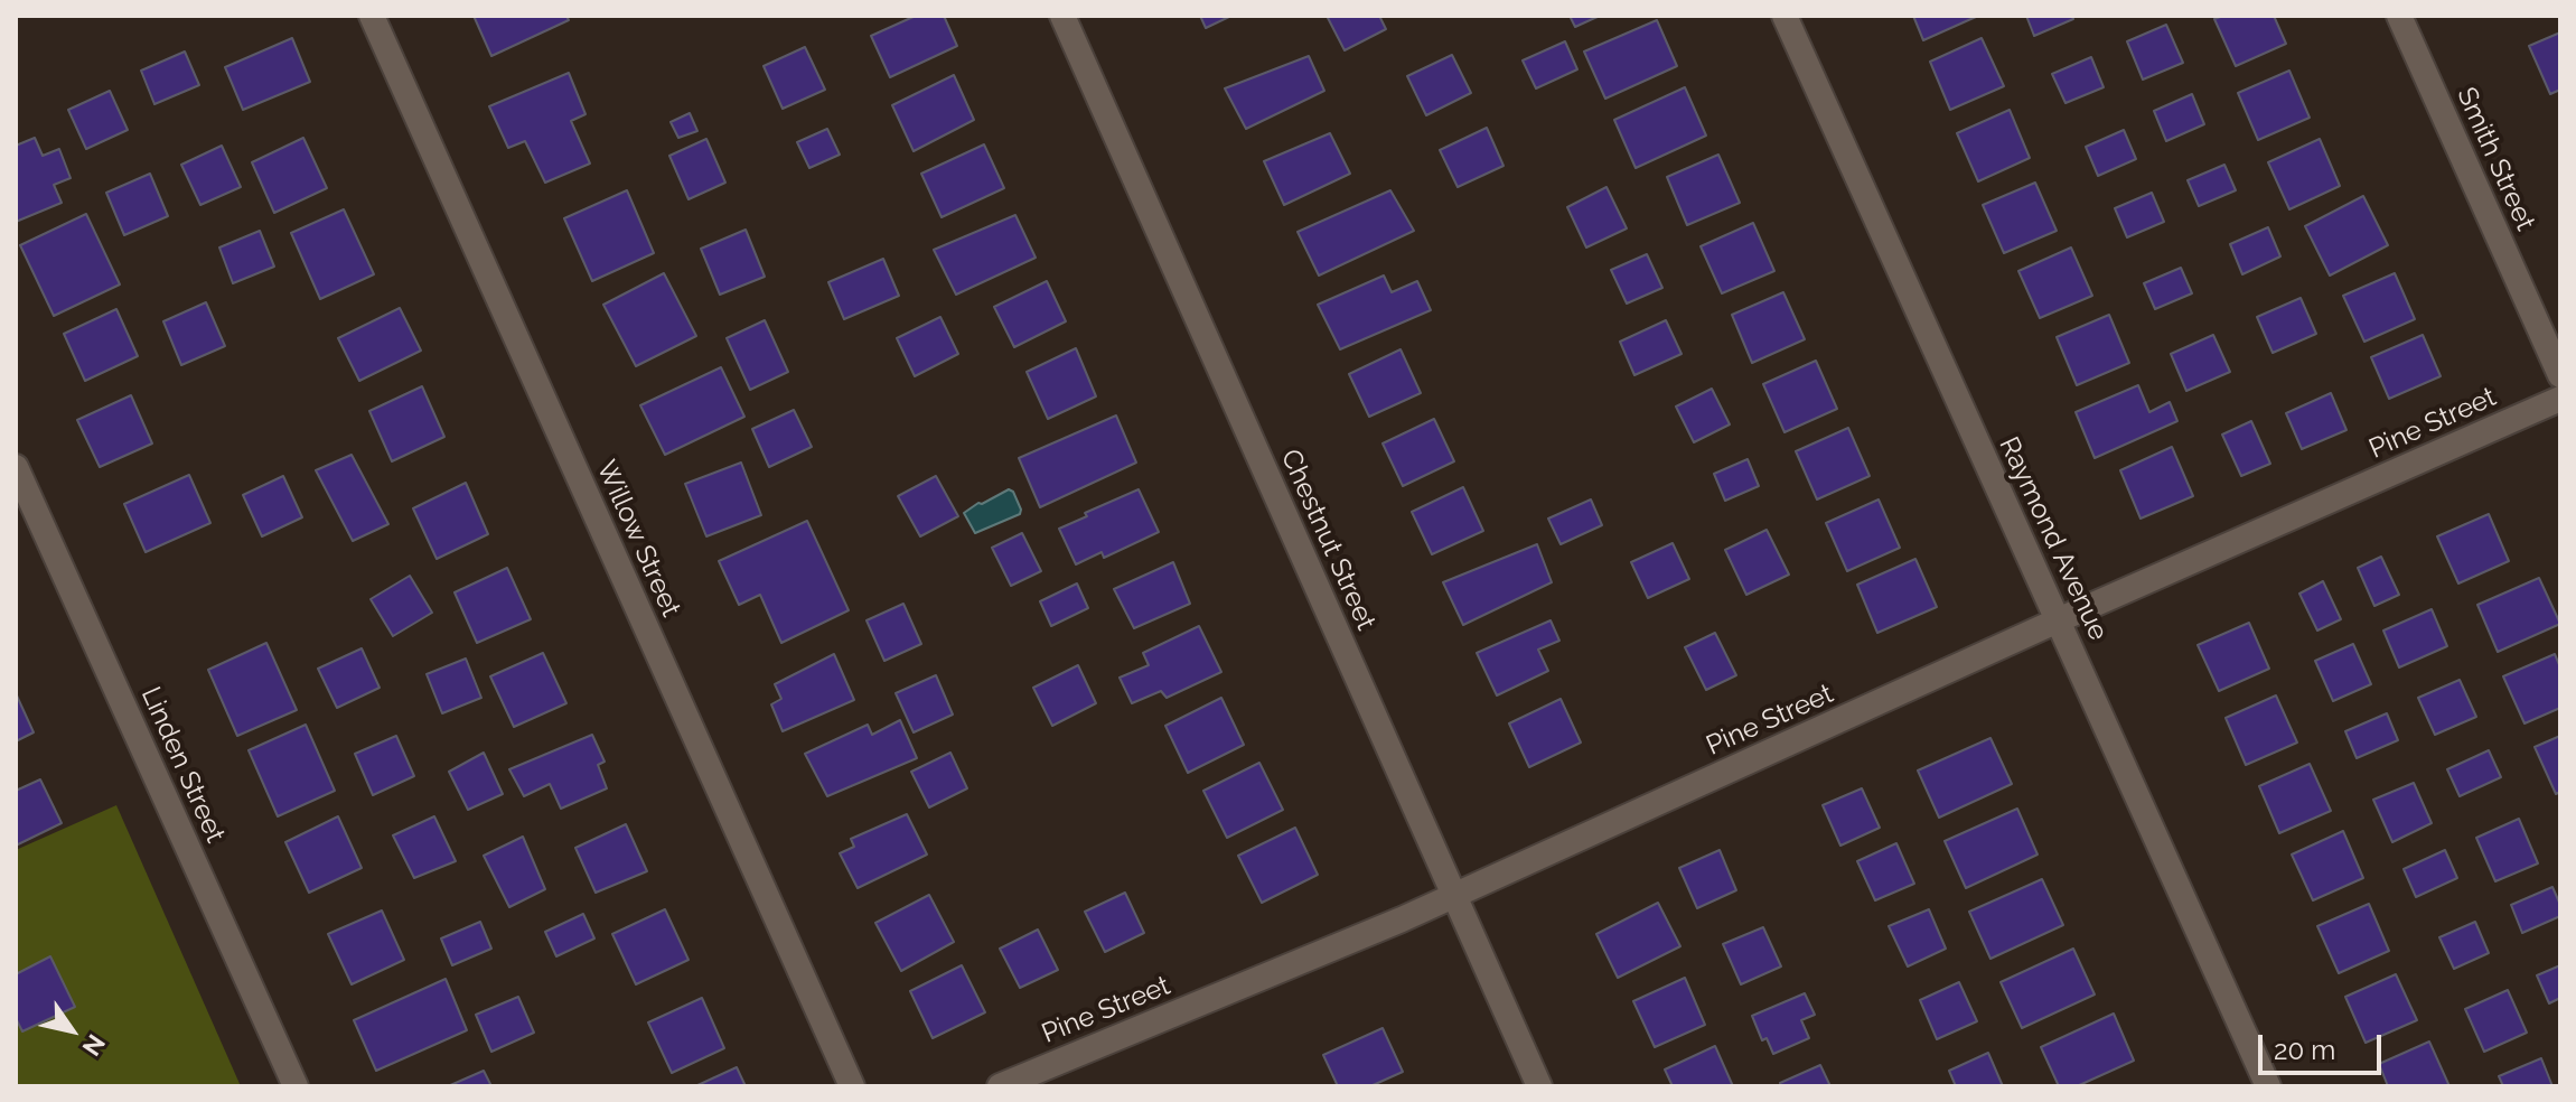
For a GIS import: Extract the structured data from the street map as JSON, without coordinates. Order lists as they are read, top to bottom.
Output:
{
  "streets": {
    "street": [
      "Smith Street",
      "Pine Street",
      "Willow Street",
      "Raymond Avenue",
      "Chestnut Street",
      "Linden Street"
    ]
  },
  "crossings": [
    ["Pine Street", "Raymond Avenue"],
    ["Pine Street", "Chestnut Street"]
  ],
  "scale_bar": "20 m",
  "north": "bottom right"
}
